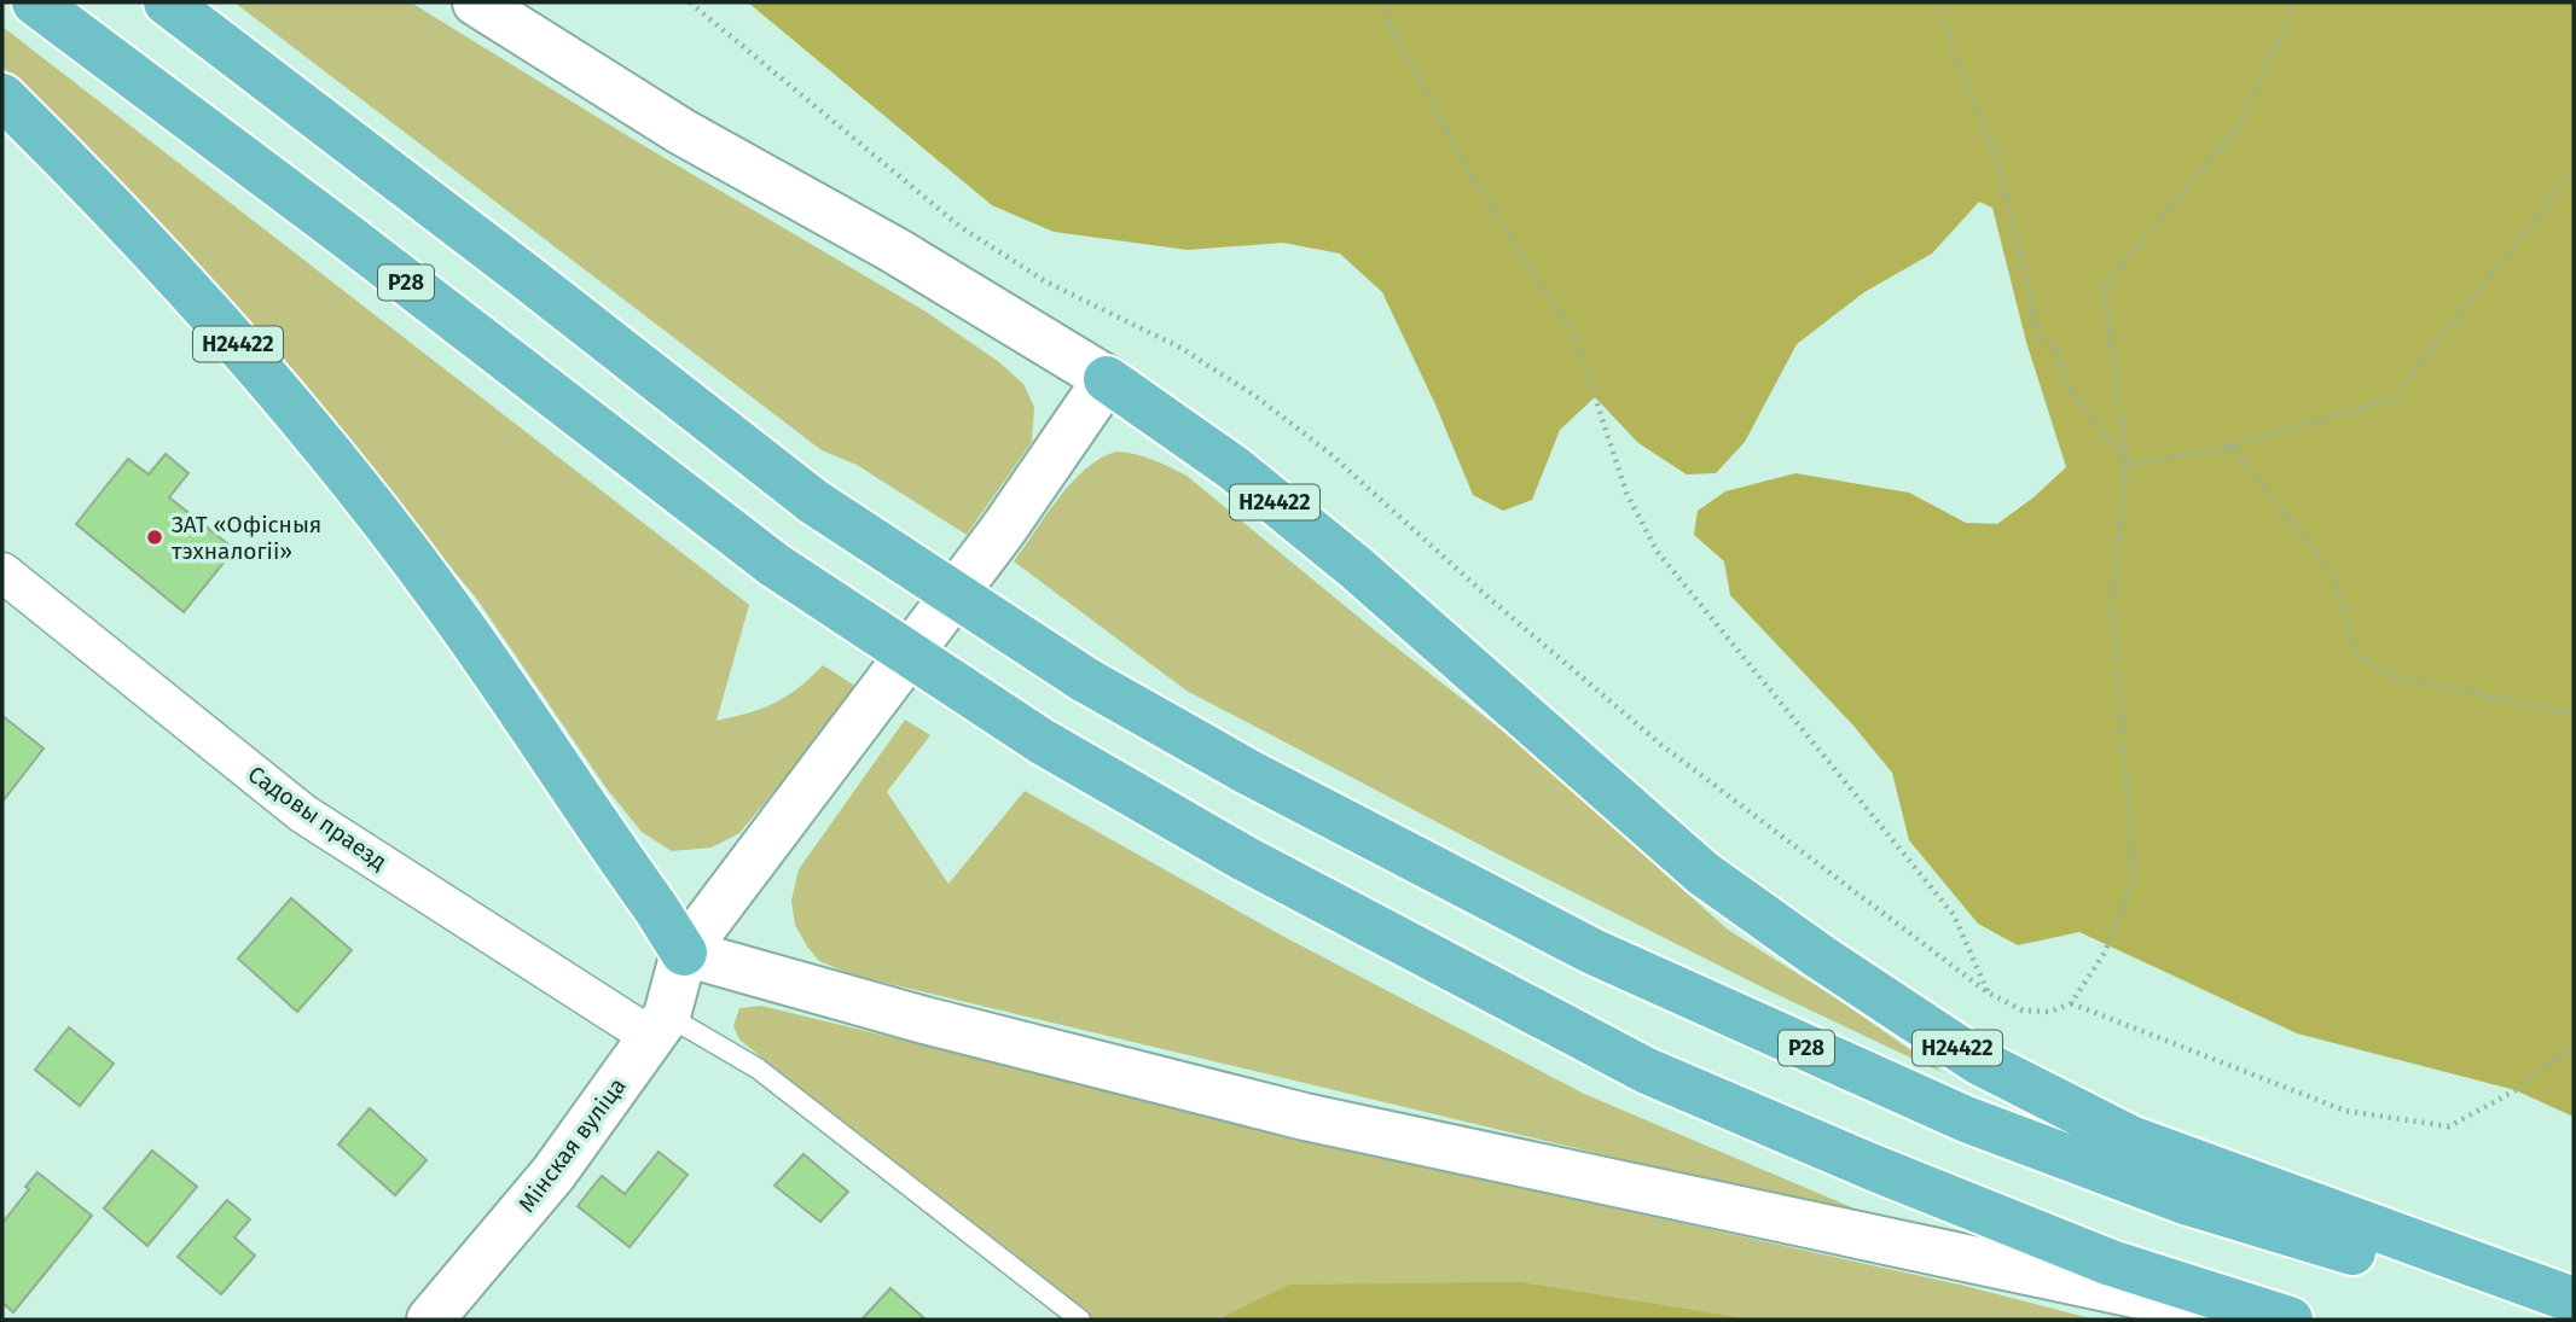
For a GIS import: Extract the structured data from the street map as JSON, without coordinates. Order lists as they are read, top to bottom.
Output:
{
  "streets": {
    "highway": ["Р28", "Н24422"],
    "street": ["Садовы праезд", "Мінская вуліца"]
  },
  "crossings": [
    ["Р28", "Н24422"],
    ["Н24422", "Мінская вуліца"],
    ["Садовы праезд", "Мінская вуліца"]
  ],
  "places": ["ЗАТ «Офісныя тэхналогіі»"]
}
